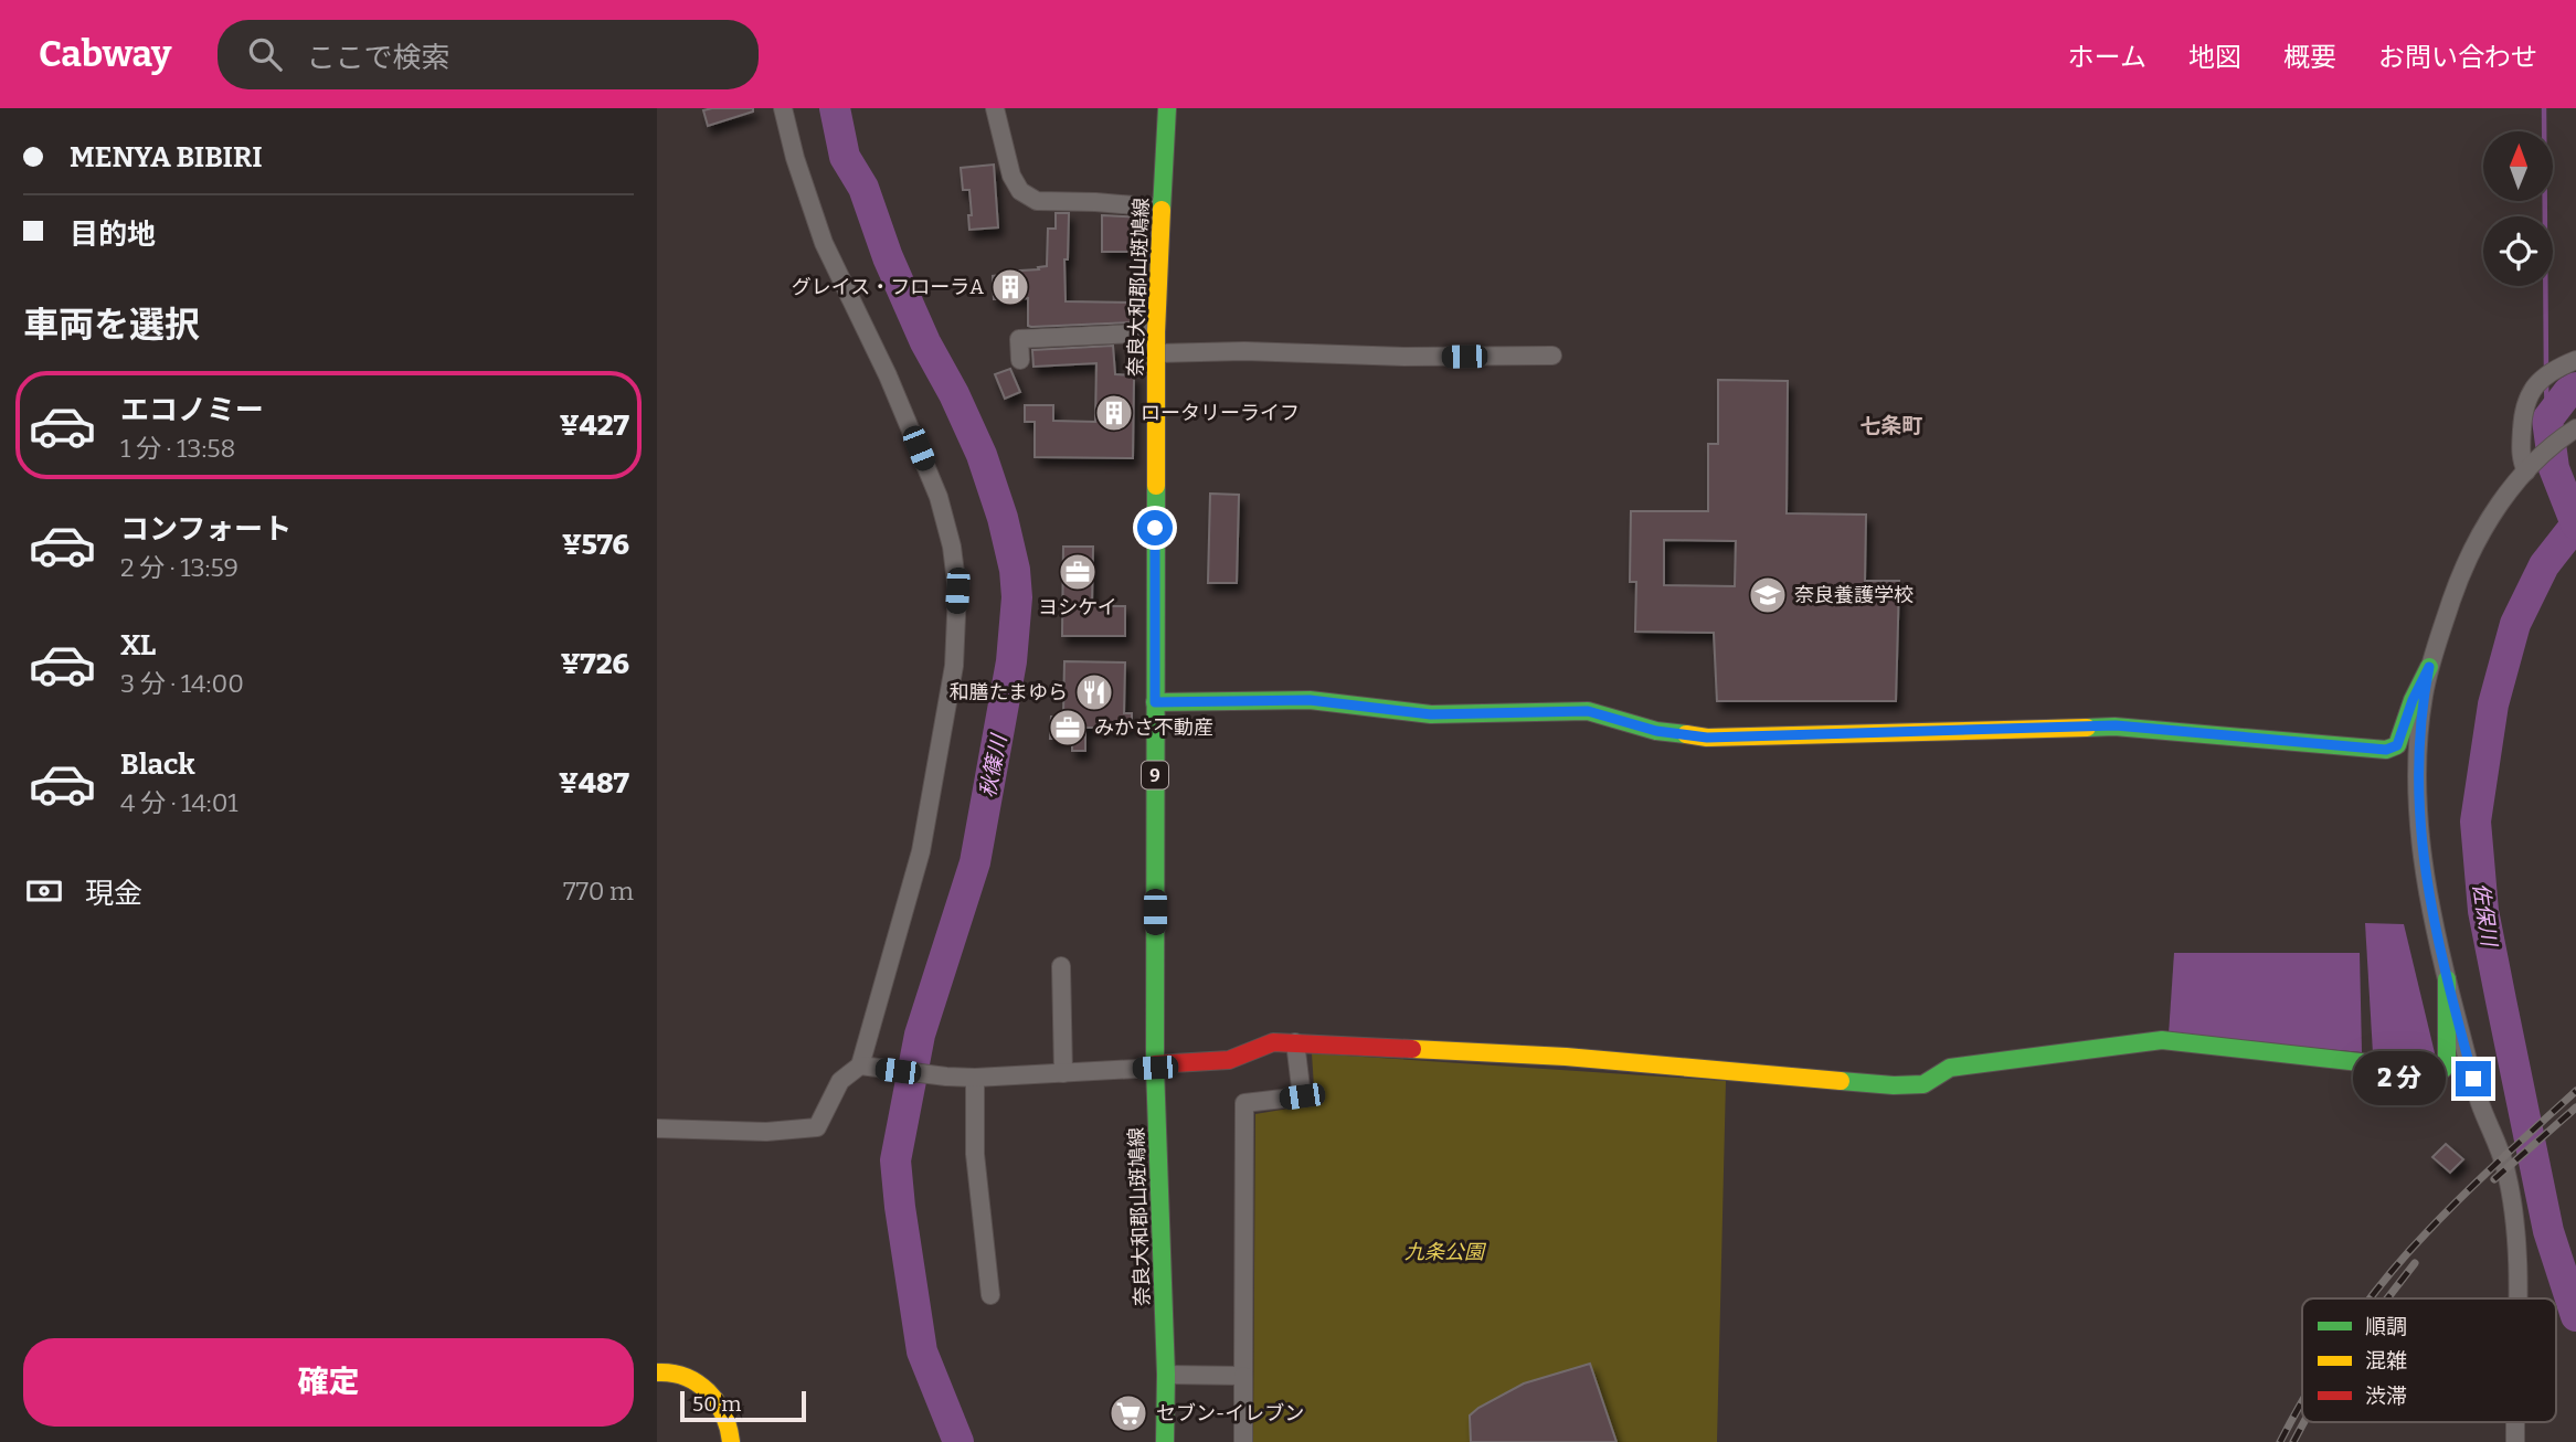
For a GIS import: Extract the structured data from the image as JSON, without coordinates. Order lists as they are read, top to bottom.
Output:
{
  "streets": {
    "street": ["奈良大和郡山斑鳩線", "9"]
  },
  "districts": ["七条町"],
  "water": ["秋篠川", "佐保川"],
  "parks": ["九条公園"],
  "places": {
    "building": ["グレイス・フローラA", "ロータリーライフ"],
    "office": ["ヨシケイ", "みかさ不動産"],
    "school or university": ["奈良養護学校"],
    "restaurant": ["和膳たまゆら"],
    "supermarket": ["セブン-イレブン"]
  },
  "legend": ["順調", "混雑", "渋滞"],
  "scale_bar": "50 m",
  "north": "top",
  "page": {
    "header": "Cabway",
    "search": "ここで検索",
    "nav": [
      "ホーム",
      "地図",
      "概要",
      "お問い合わせ"
    ],
    "banner": ["MENYA BIBIRI", "目的地"],
    "heading": "車両を選択",
    "list": [
      {
        "name": "エコノミー",
        "note": "1 分 · 13:58",
        "value": "¥427"
      },
      {
        "name": "コンフォート",
        "note": "2 分 · 13:59",
        "value": "¥576"
      },
      {
        "name": "XL",
        "note": "3 分 · 14:00",
        "value": "¥726"
      },
      {
        "name": "Black",
        "note": "4 分 · 14:01",
        "value": "¥487"
      }
    ],
    "pay": ["現金", "770 m"],
    "bubble": "2 分",
    "buttons": "確定",
    "scale": "50 m"
  }
}
